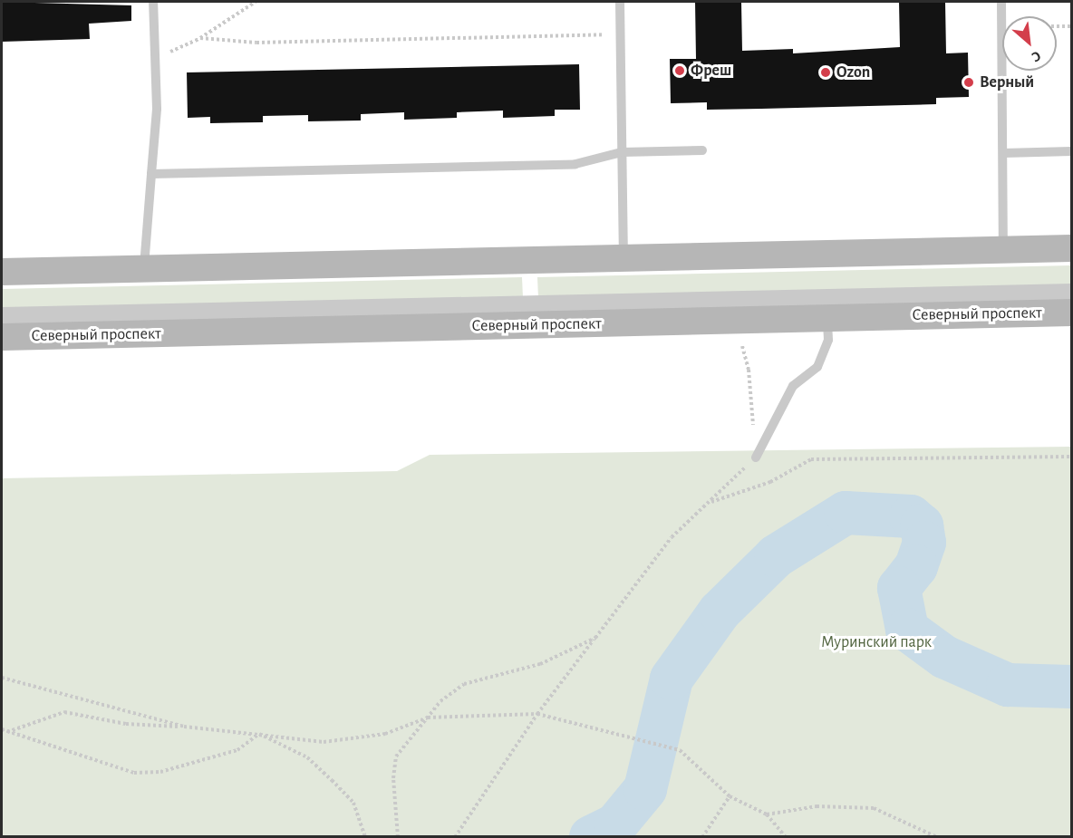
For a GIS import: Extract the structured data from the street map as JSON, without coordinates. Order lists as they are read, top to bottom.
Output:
{
  "streets": {
    "main road": ["Северный проспект"]
  },
  "parks": ["Муринский парк"],
  "places": ["Фреш", "Ozon", "Верный"],
  "north": "bottom right"
}
